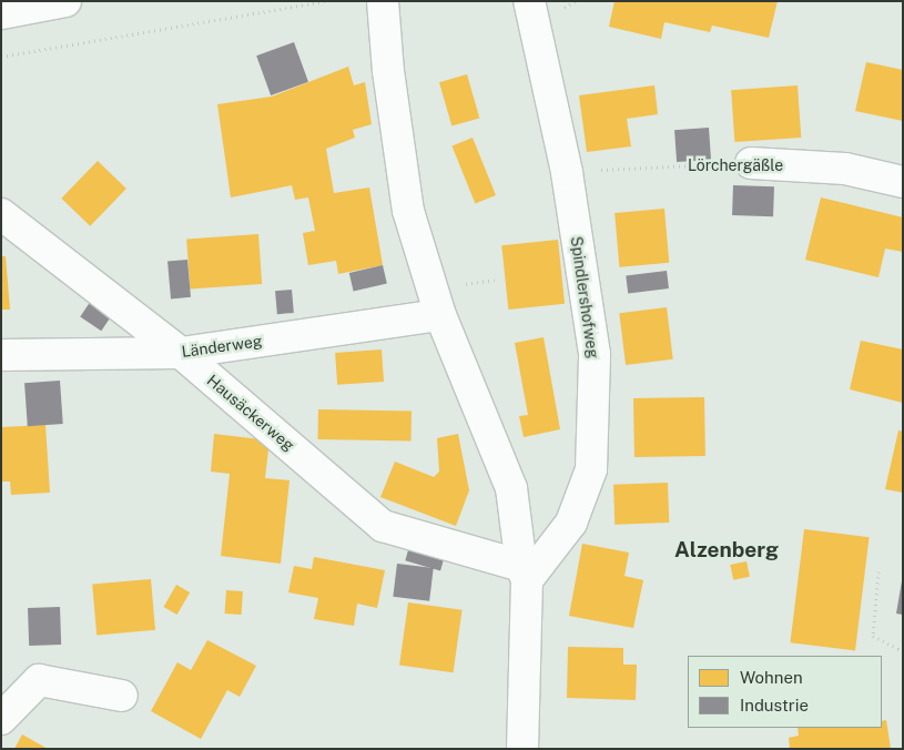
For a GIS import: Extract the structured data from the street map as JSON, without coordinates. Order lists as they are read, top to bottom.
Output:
{
  "streets": {
    "street": [
      "Lörchergäßle",
      "Spindlershofweg",
      "Länderweg",
      "Hausäckerweg"
    ]
  },
  "crossings": [
    ["Lörchergäßle", "Spindlershofweg"],
    ["Spindlershofweg", "Hausäckerweg"],
    ["Länderweg", "Hausäckerweg"]
  ],
  "districts": ["Alzenberg"],
  "legend": ["Wohnen", "Industrie"]
}
